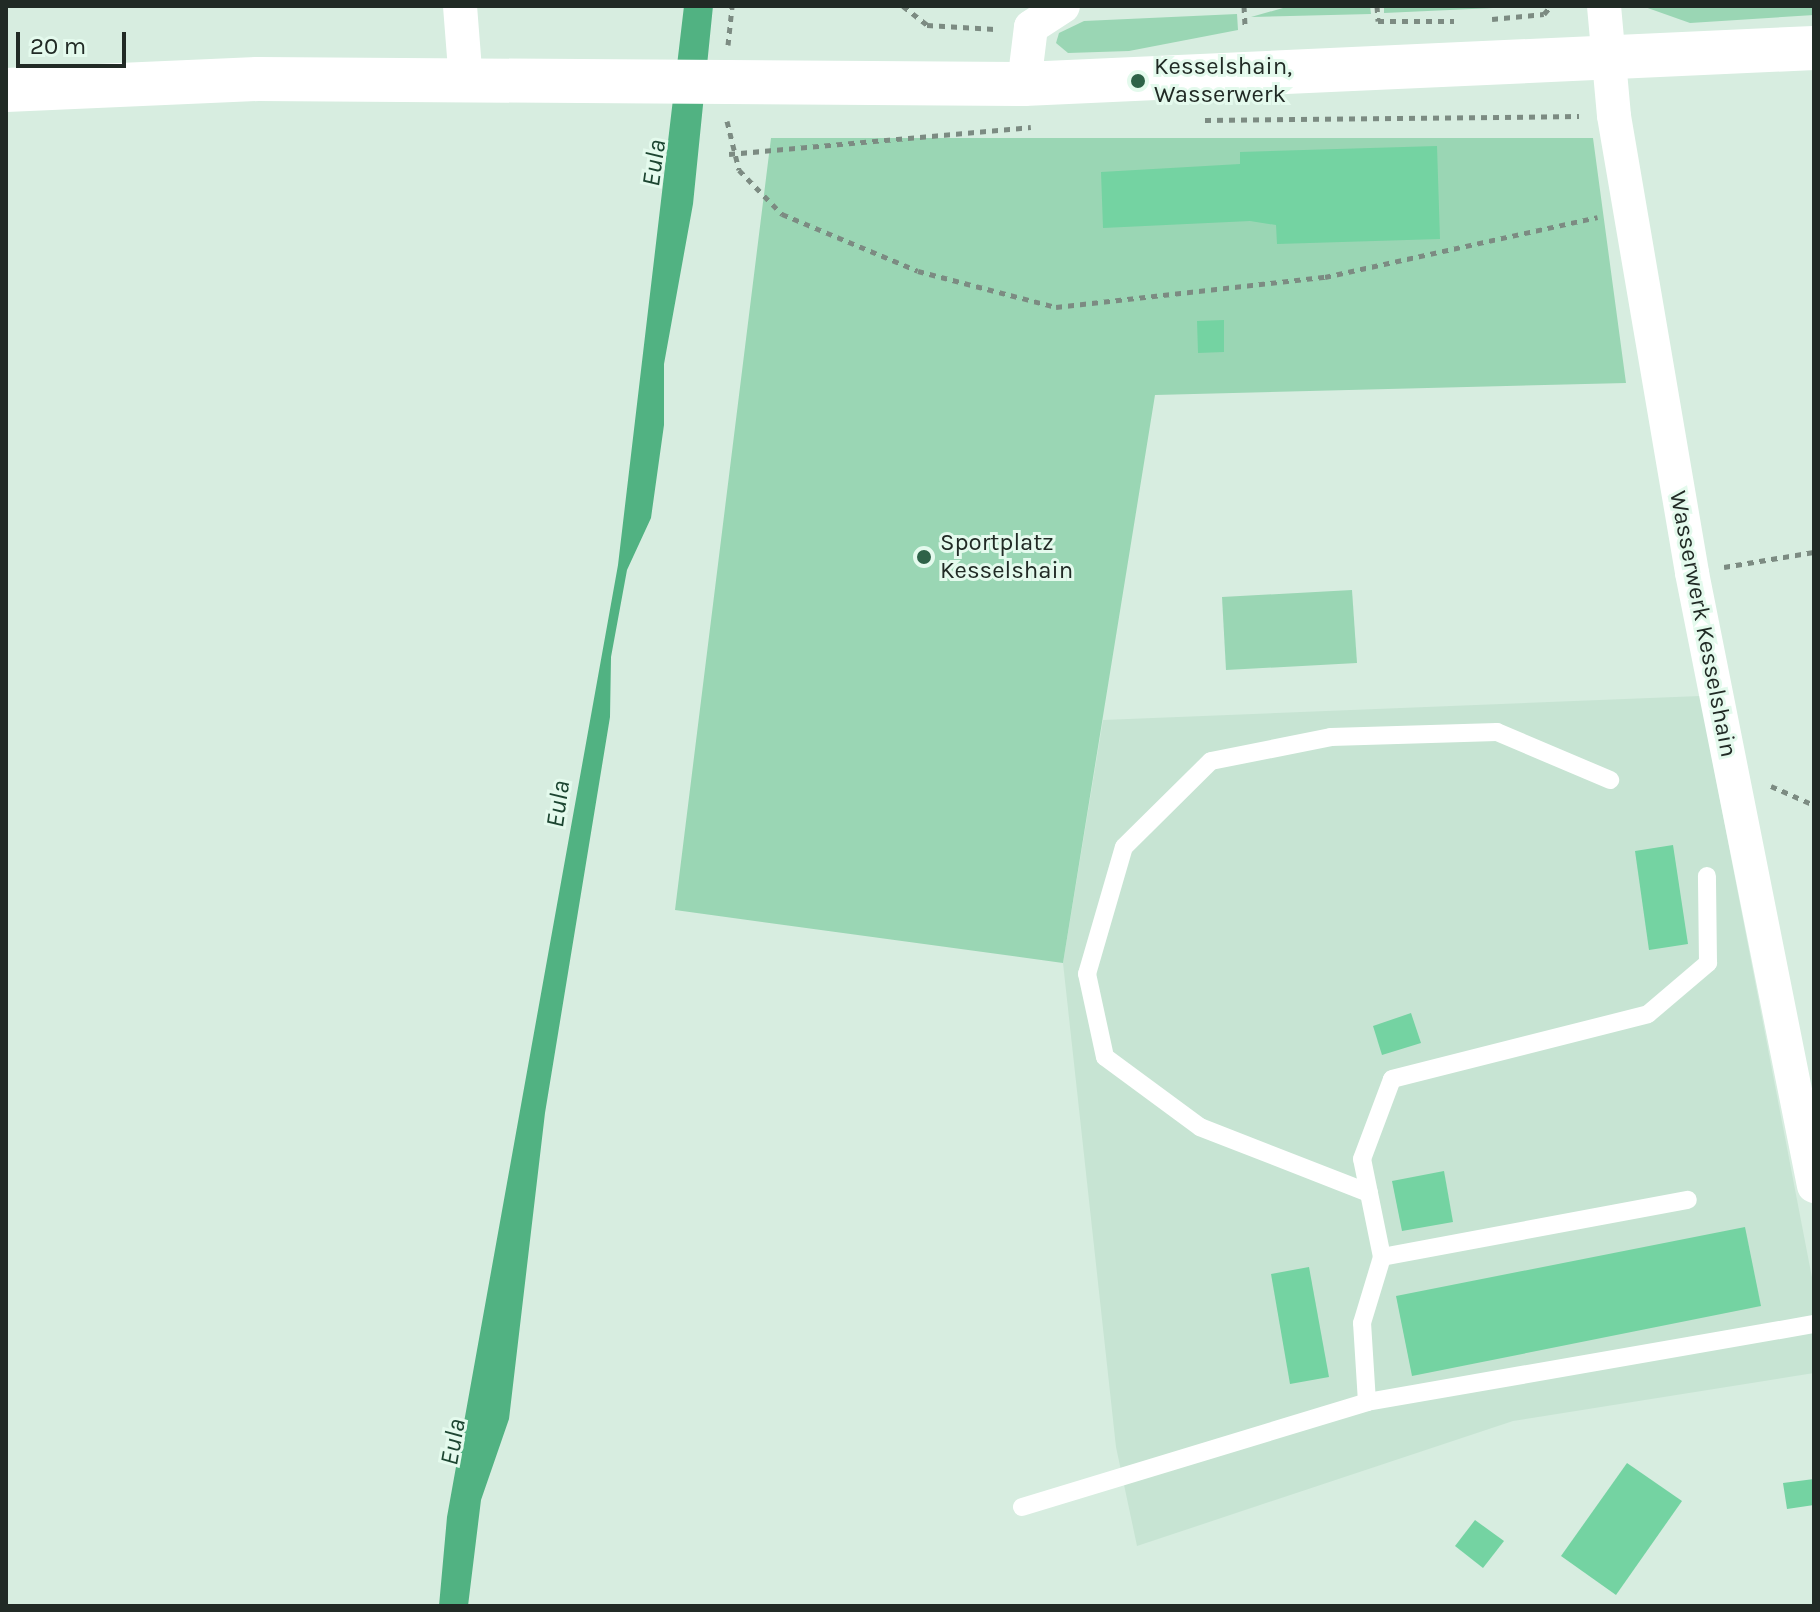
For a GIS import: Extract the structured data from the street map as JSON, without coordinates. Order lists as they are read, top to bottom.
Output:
{
  "streets": {
    "street": ["Wasserwerk Kesselshain"]
  },
  "water": ["Eula"],
  "places": ["Kesselshain, Wasserwerk", "Sportplatz Kesselshain"],
  "scale_bar": "20 m"
}
